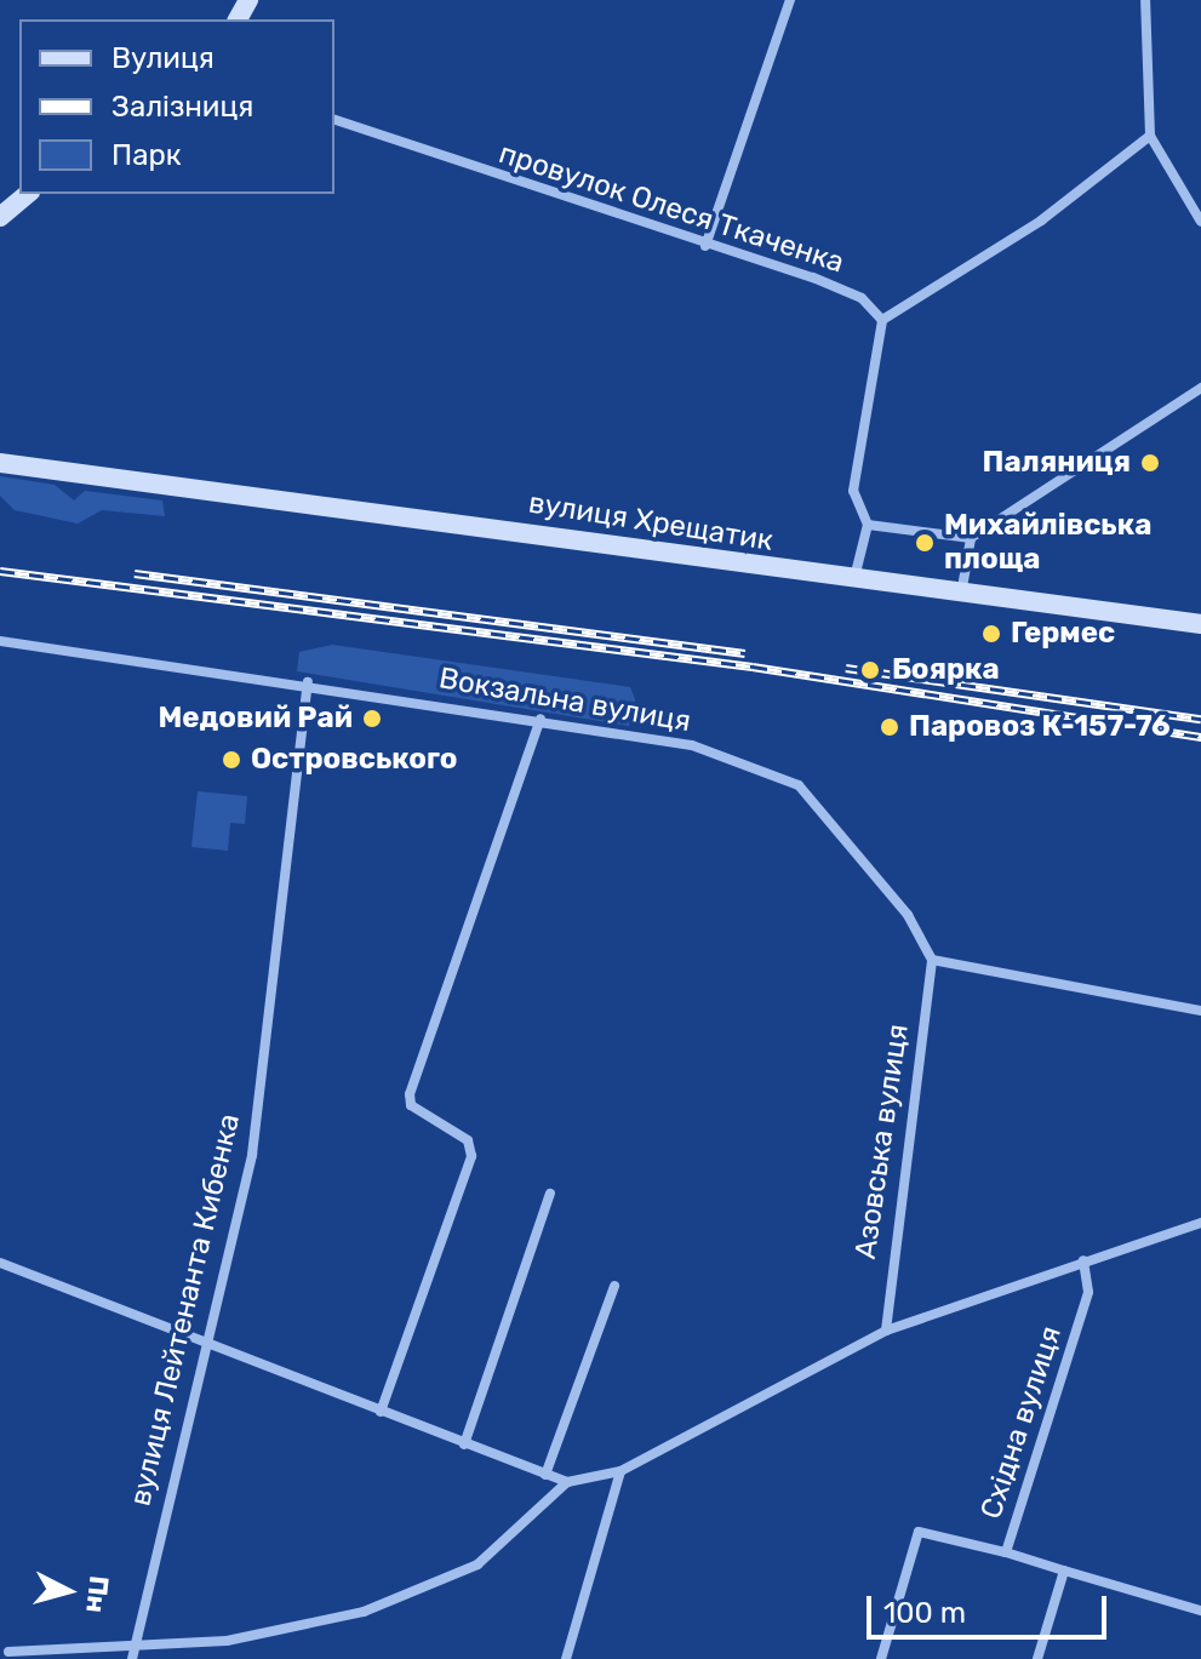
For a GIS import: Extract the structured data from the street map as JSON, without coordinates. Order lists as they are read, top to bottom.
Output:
{
  "streets": {
    "street": [
      "провулок Олеся Ткаченка",
      "вулиця Хрещатик",
      "Вокзальна вулиця",
      "Азовська вулиця",
      "вулиця Лейтенанта Кибенка",
      "Східна вулиця"
    ]
  },
  "crossings": [
    ["Вокзальна вулиця", "Азовська вулиця"],
    ["Вокзальна вулиця", "вулиця Лейтенанта Кибенка"]
  ],
  "places": [
    "Паляниця",
    "Михайлівська площа",
    "Гермес",
    "Боярка",
    "Медовий Рай",
    "Паровоз К-157-76",
    "Островського"
  ],
  "legend": ["Вулиця", "Залізниця", "Парк"],
  "scale_bar": "100 m",
  "north": "right"
}
